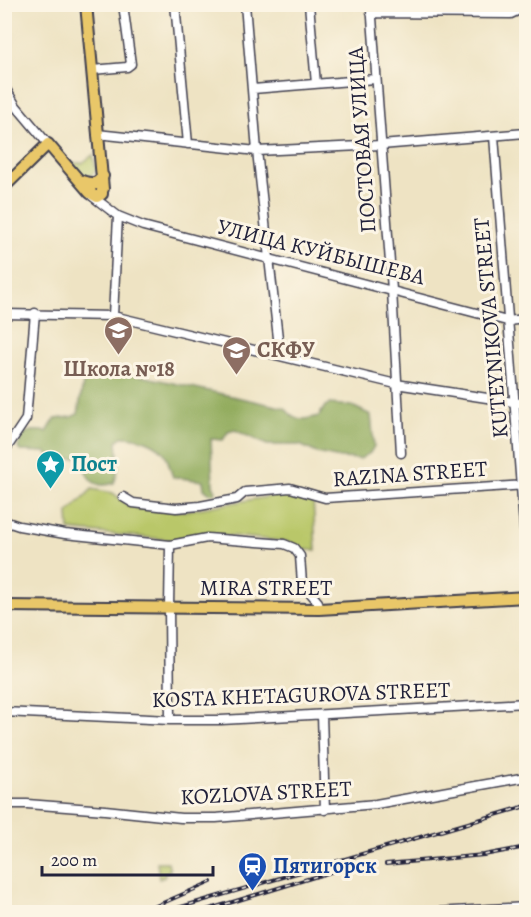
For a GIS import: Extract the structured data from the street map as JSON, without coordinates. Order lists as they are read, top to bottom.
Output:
{
  "streets": {
    "main road": ["УЛИЦА КУЙБЫШЕВА", "MIRA STREET"],
    "street": [
      "ПОСТОВАЯ УЛИЦА",
      "KUTEYNIKOVA STREET",
      "RAZINA STREET",
      "KOSTA KHETAGUROVA STREET",
      "KOZLOVA STREET"
    ]
  },
  "crossings": [
    ["ПОСТОВАЯ УЛИЦА", "УЛИЦА КУЙБЫШЕВА"],
    ["УЛИЦА КУЙБЫШЕВА", "KUTEYNIKOVA STREET"],
    ["KUTEYNIKOVA STREET", "RAZINA STREET"]
  ],
  "places": {
    "school or university": ["Школа №18", "СКФУ"],
    "place": ["Пост"],
    "station": ["Пятигорск"]
  },
  "scale_bar": "200 m"
}
